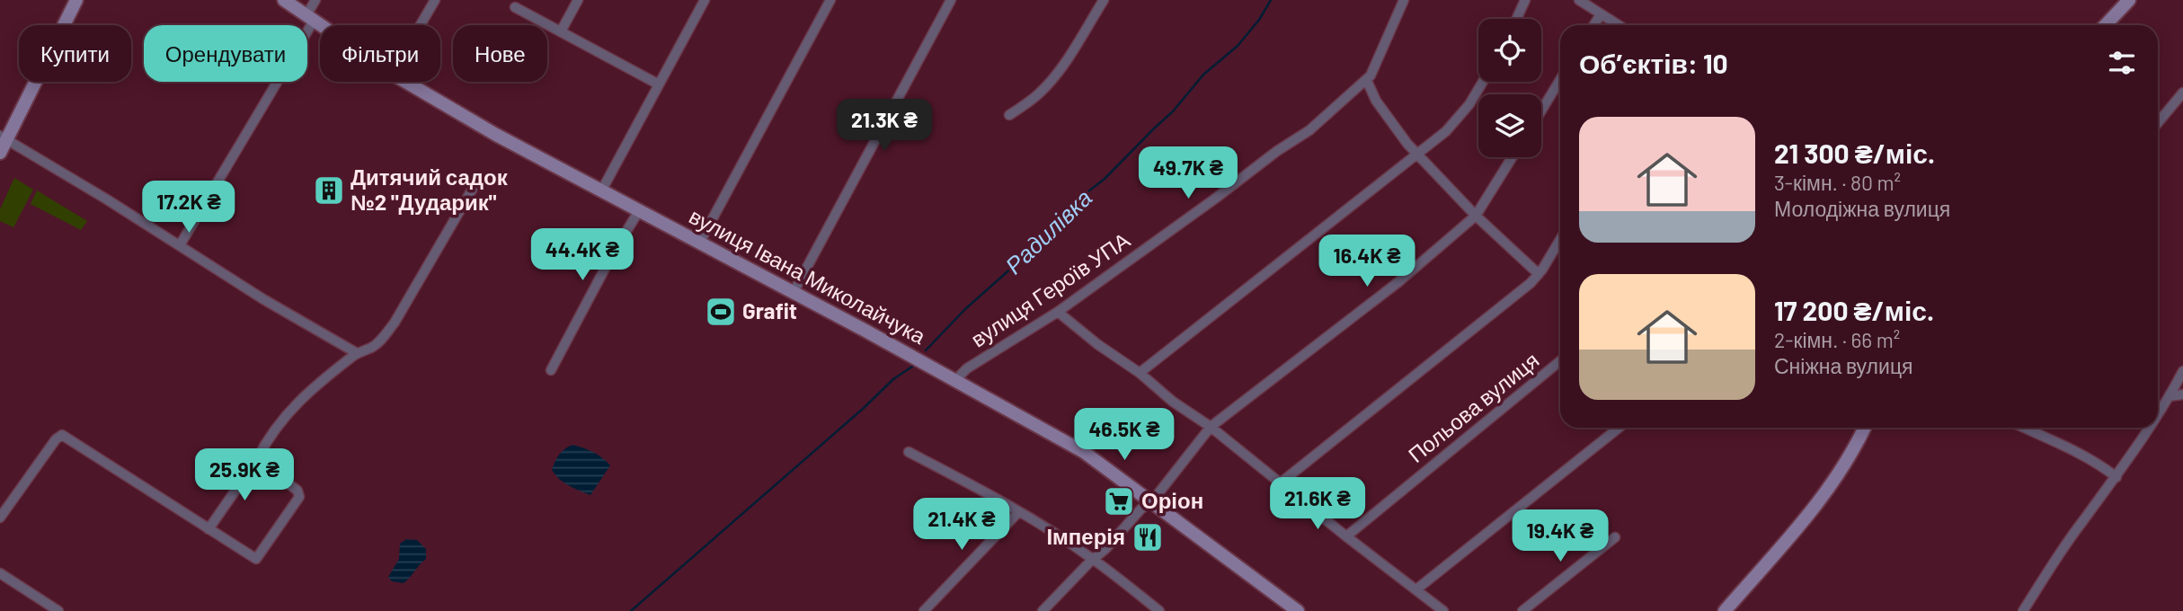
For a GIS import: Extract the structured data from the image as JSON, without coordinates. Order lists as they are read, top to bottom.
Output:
{
  "streets": {
    "street": ["вулиця Івана Миколайчука", "вулиця Героїв УПА", "Польова вулиця"]
  },
  "crossings": [
    ["вулиця Івана Миколайчука", "вулиця Героїв УПА"]
  ],
  "water": ["Радилівка"],
  "places": {
    "building": ["Дитячий садок №2 \"Дударик\""],
    "sports": ["Grafit"],
    "supermarket": ["Оріон"],
    "restaurant": ["Імперія"]
  },
  "page": {
    "chip": [
      "Купити",
      "Орендувати",
      "Фільтри",
      "Нове"
    ],
    "heading": "Об’єктів: 10",
    "price": [
      "21.3K ₴",
      "49.7K ₴",
      "17.2K ₴",
      "44.4K ₴",
      "16.4K ₴",
      "46.5K ₴",
      "25.9K ₴",
      "21.6K ₴",
      "21.4K ₴",
      "19.4K ₴"
    ],
    "list": [
      {
        "name": "21 300 ₴/міс.",
        "note": "3-кімн. · 80 m² · Молодіжна вулиця"
      },
      {
        "name": "17 200 ₴/міс.",
        "note": "2-кімн. · 66 m² · Сніжна вулиця"
      }
    ]
  }
}
